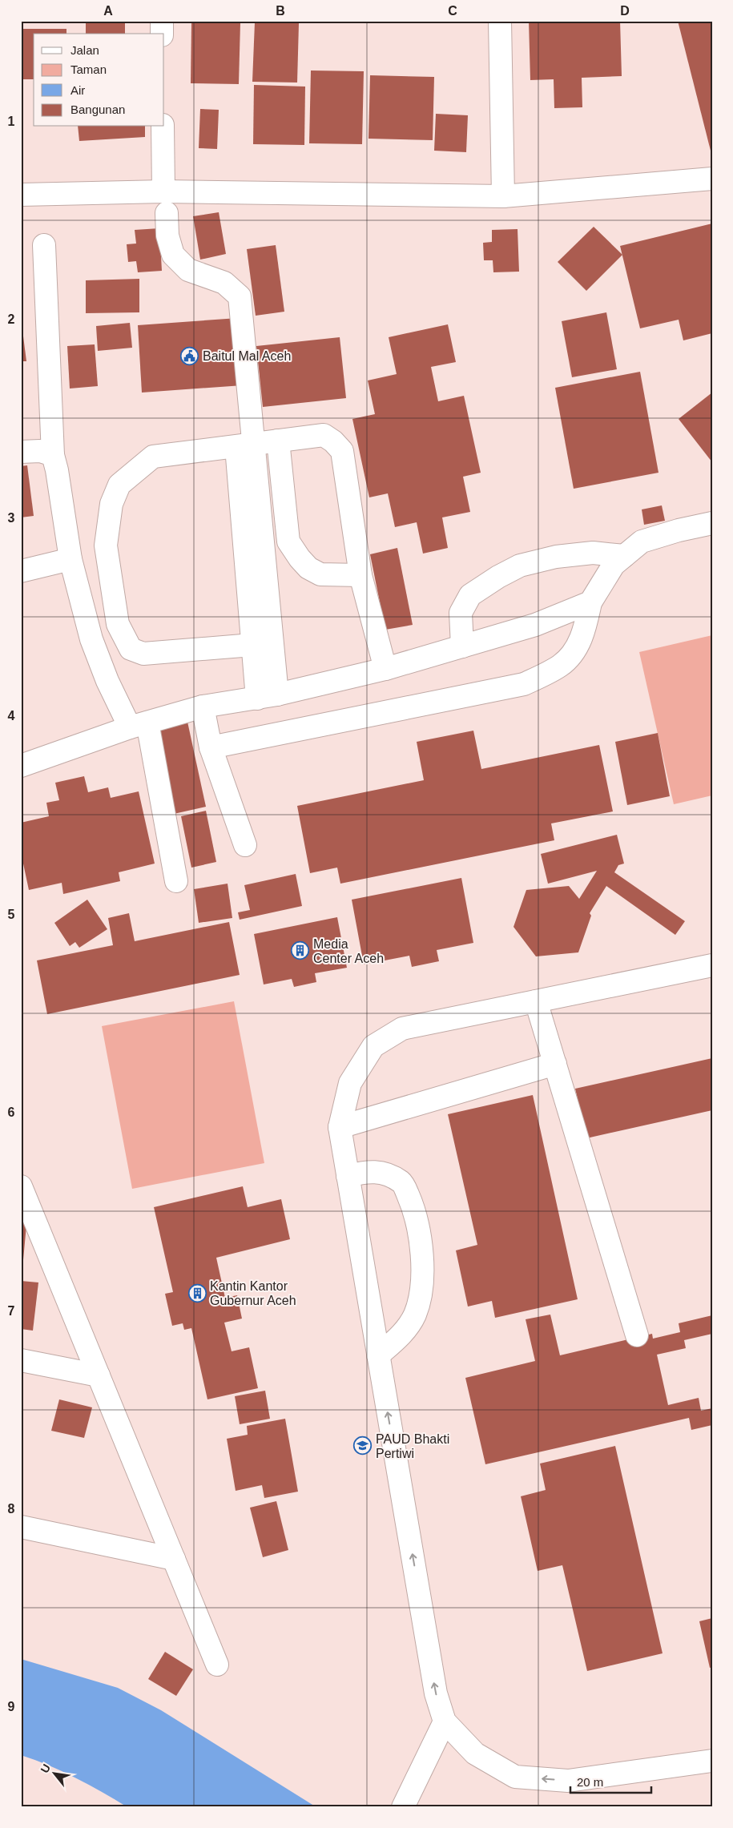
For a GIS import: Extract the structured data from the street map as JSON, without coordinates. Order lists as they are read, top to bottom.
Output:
{
  "places": {
    "public building": ["Baitul Mal Aceh"],
    "building": ["Media Center Aceh", "Kantin Kantor Gubernur Aceh"],
    "school or university": ["PAUD Bhakti Pertiwi"]
  },
  "legend": [
    "Jalan",
    "Taman",
    "Air",
    "Bangunan"
  ],
  "scale_bar": "20 m",
  "north": "top left",
  "grid": {
    "columns": [
      "A",
      "B",
      "C",
      "D"
    ],
    "rows": [
      "1",
      "2",
      "3",
      "4",
      "5",
      "6",
      "7",
      "8",
      "9"
    ]
  }
}
